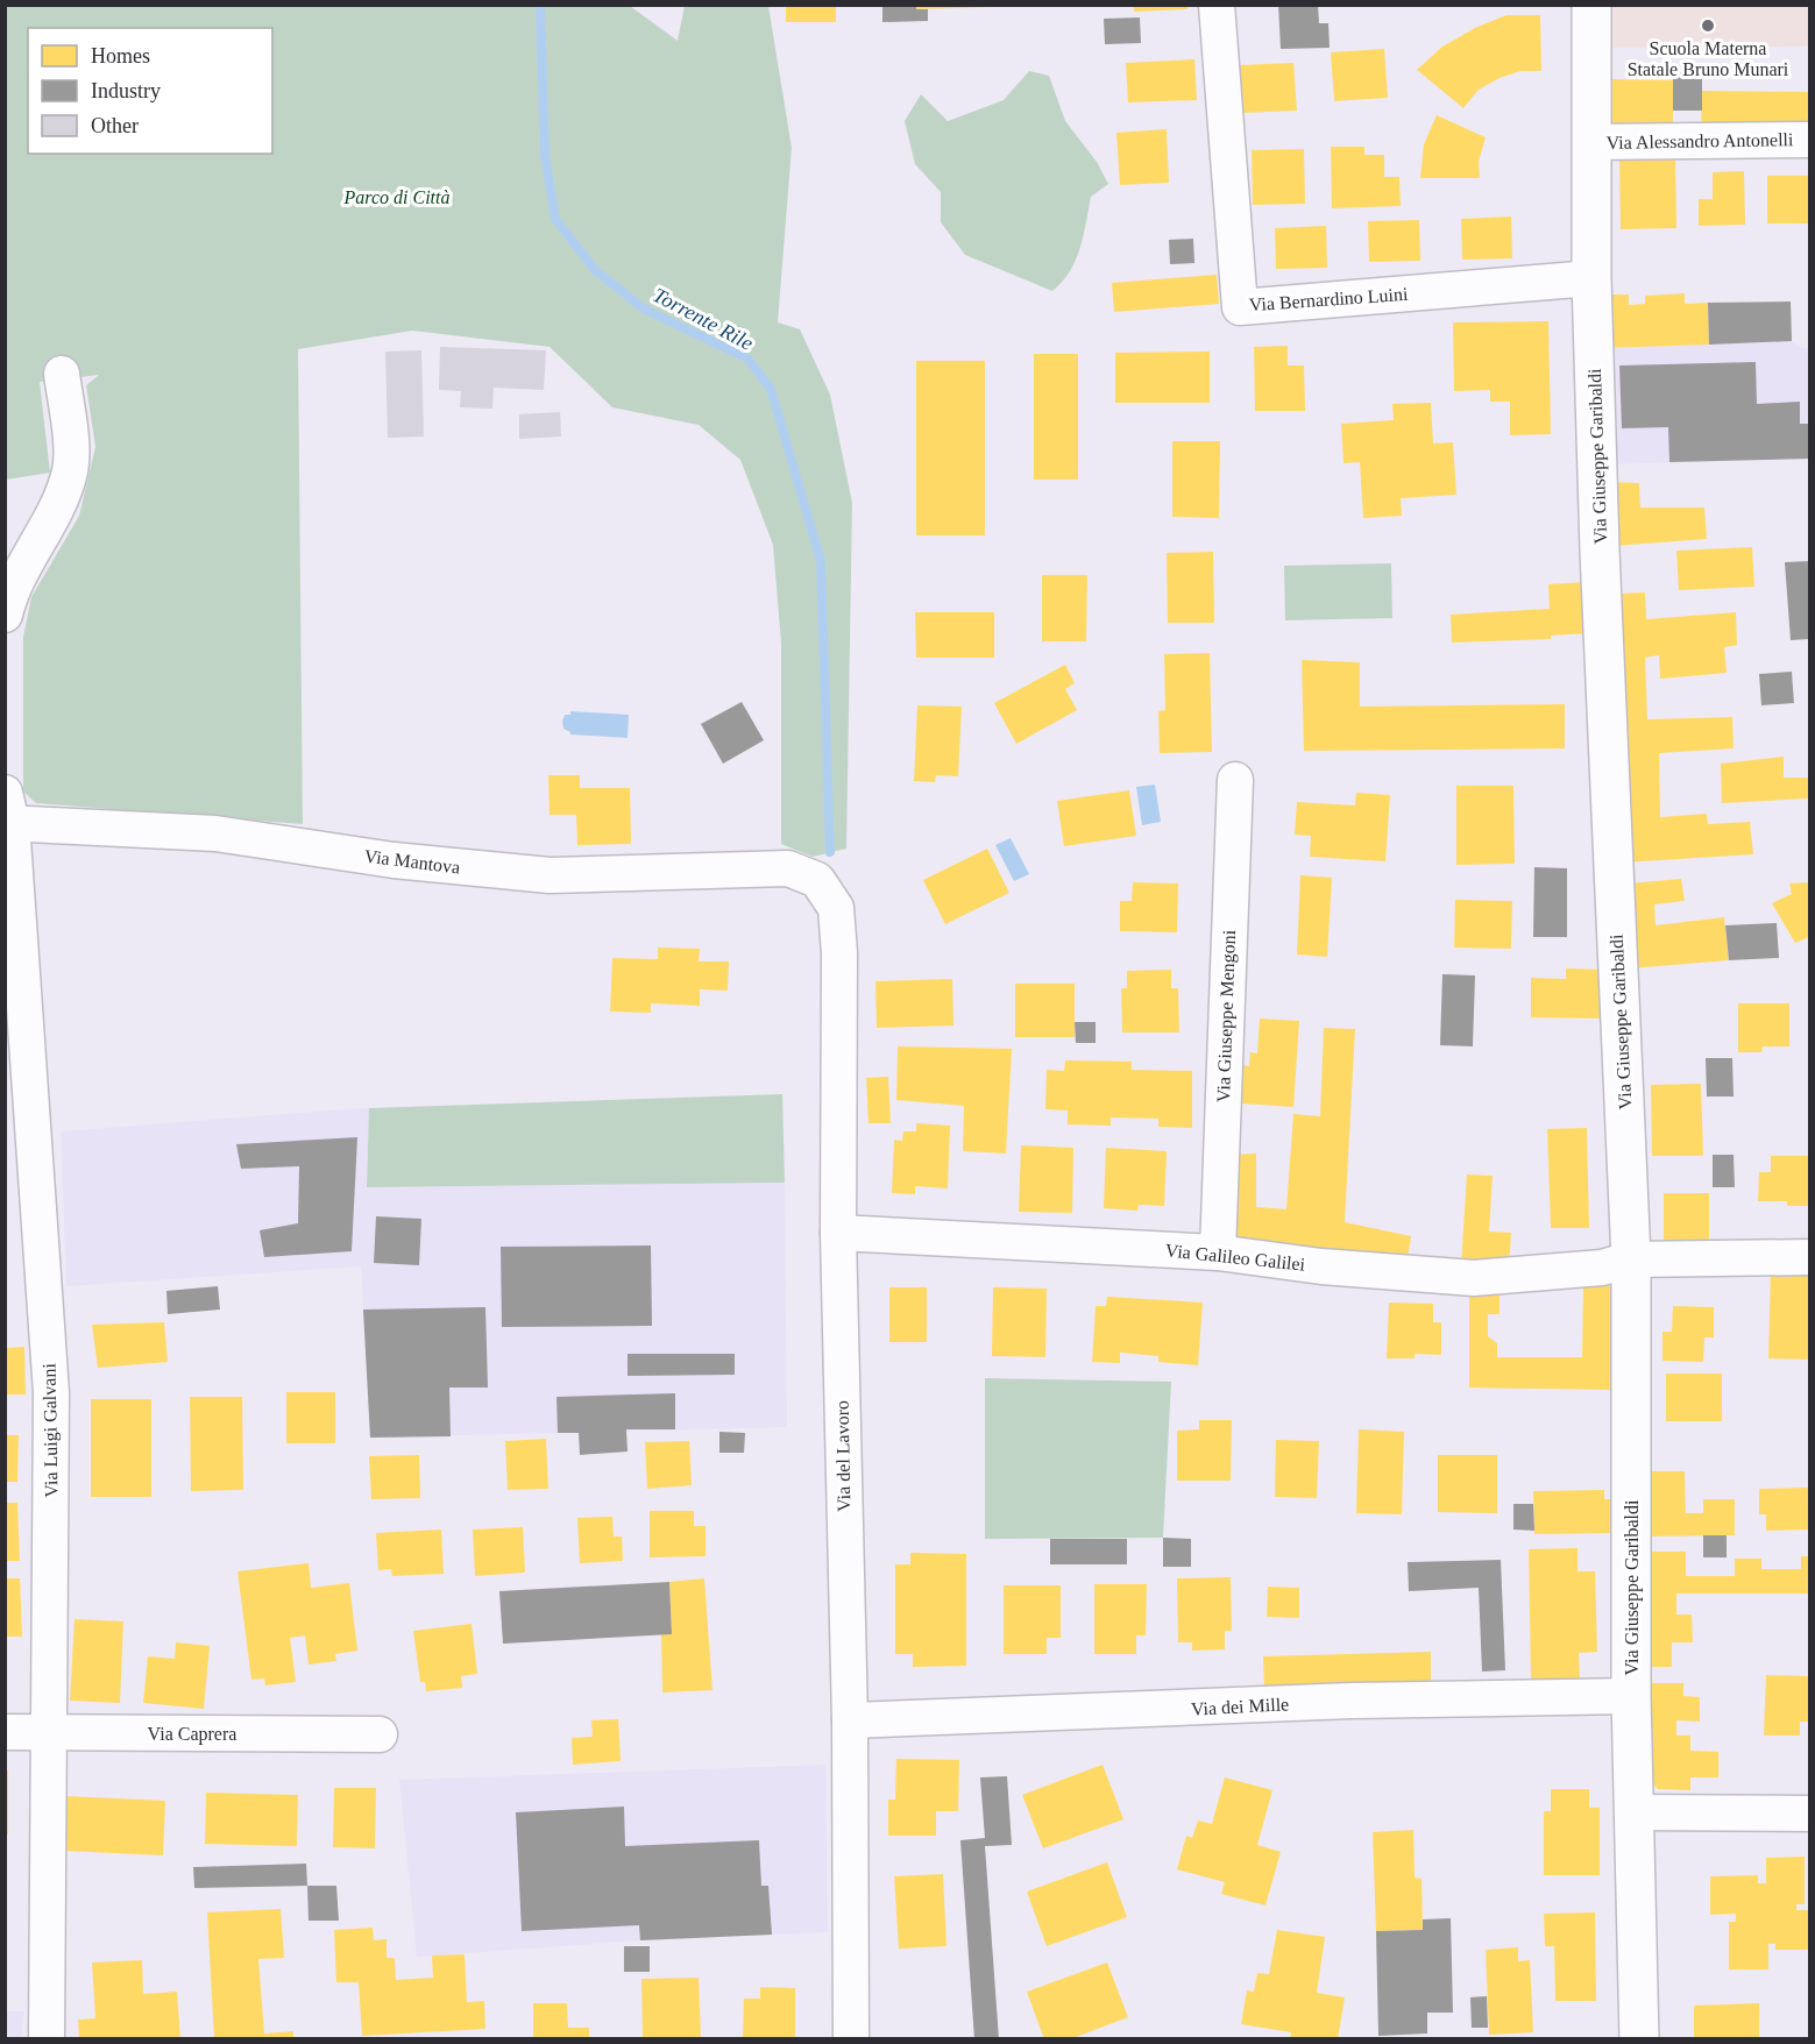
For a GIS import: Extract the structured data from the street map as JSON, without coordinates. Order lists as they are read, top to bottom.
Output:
{
  "streets": {
    "street": [
      "Via Alessandro Antonelli",
      "Via Bernardino Luini",
      "Via Giuseppe Garibaldi",
      "Via Mantova",
      "Via Giuseppe Mengoni",
      "Via Galileo Galilei",
      "Via Luigi Galvani",
      "Via del Lavoro",
      "Via dei Mille",
      "Via Caprera"
    ]
  },
  "crossings": [
    ["Via Alessandro Antonelli", "Via Giuseppe Garibaldi"],
    ["Via Bernardino Luini", "Via Giuseppe Garibaldi"],
    ["Via Giuseppe Garibaldi", "Via Galileo Galilei"],
    ["Via Giuseppe Garibaldi", "Via dei Mille"],
    ["Via Mantova", "Via Luigi Galvani"],
    ["Via Mantova", "Via del Lavoro"],
    ["Via Giuseppe Mengoni", "Via Galileo Galilei"],
    ["Via Galileo Galilei", "Via del Lavoro"],
    ["Via Luigi Galvani", "Via Caprera"],
    ["Via del Lavoro", "Via dei Mille"]
  ],
  "water": ["Torrente Rile"],
  "parks": ["Parco di Città"],
  "places": ["Scuola Materna Statale Bruno Munari"],
  "legend": ["Homes", "Industry", "Other"]
}
